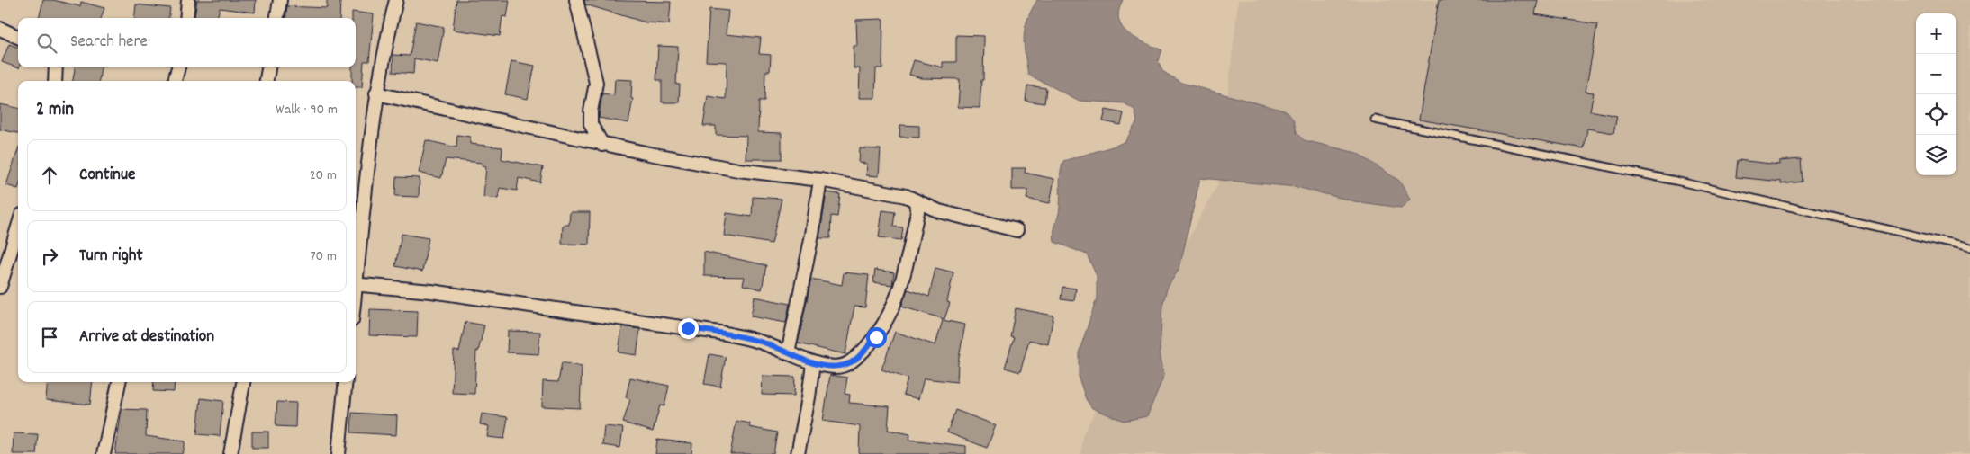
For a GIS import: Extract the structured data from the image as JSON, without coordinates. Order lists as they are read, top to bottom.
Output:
{
  "page": {
    "map_buttons": ["+", "−"],
    "search": "Search here",
    "heading": ["2 min", "Walk · 90 m"],
    "list": [
      ["Continue", "20 m"],
      ["Turn right", "70 m"],
      "Arrive at destination"
    ]
  }
}
